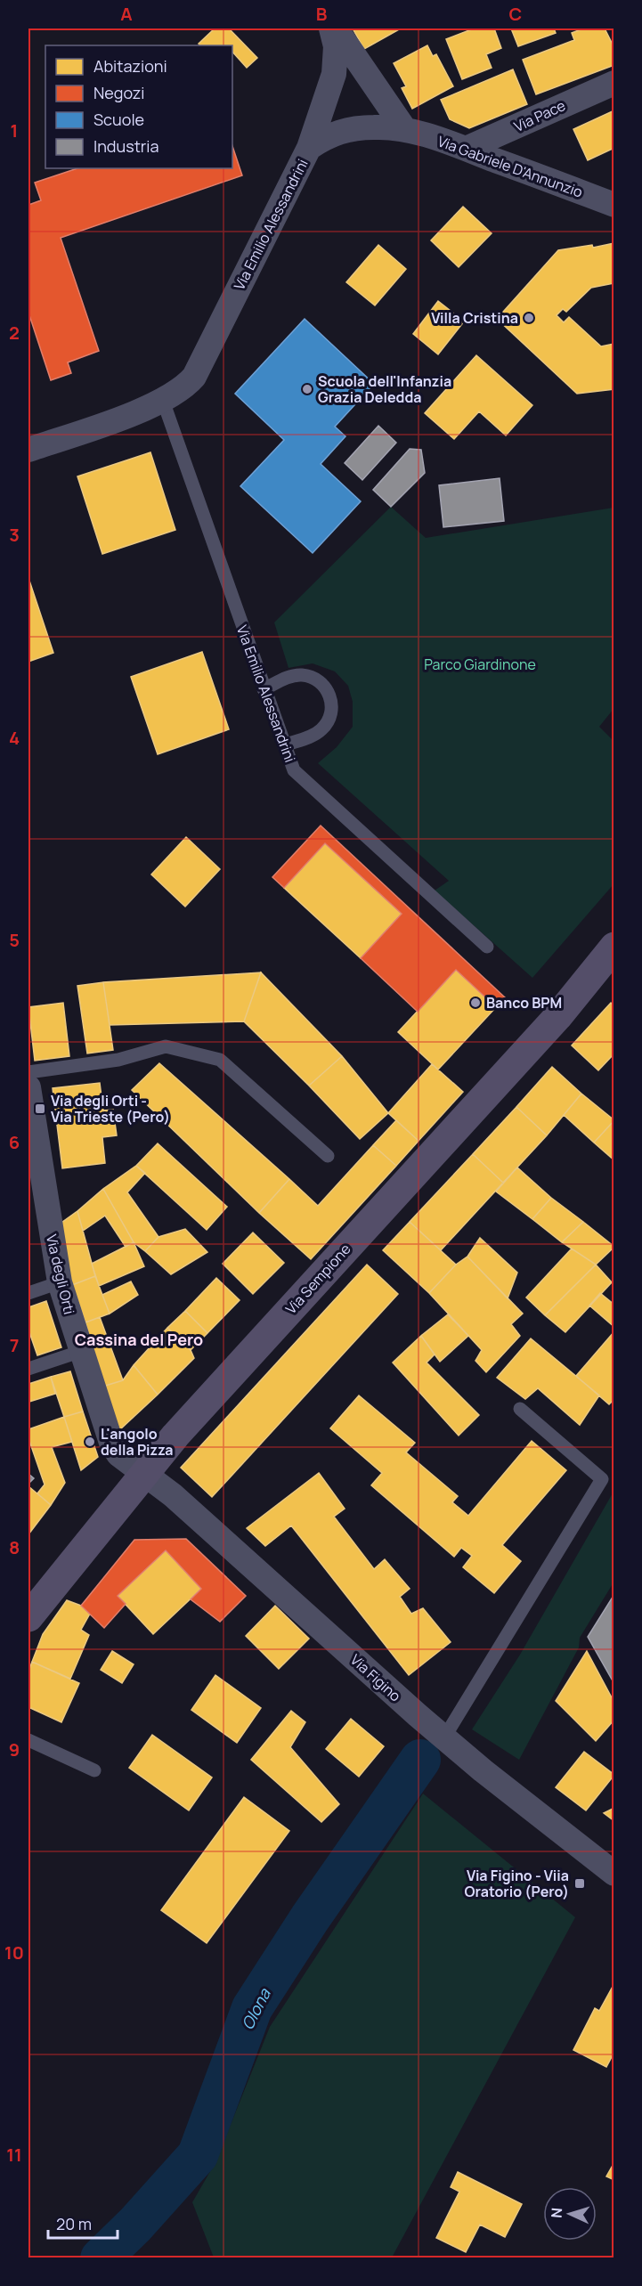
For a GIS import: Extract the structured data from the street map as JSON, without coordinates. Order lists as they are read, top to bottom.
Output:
{
  "streets": {
    "main road": ["Via Sempione"],
    "street": [
      "Via Pace",
      "Via Gabriele D'Annunzio",
      "Via Emilio Alessandrini",
      "Via degli Orti",
      "Via Figino"
    ]
  },
  "crossings": [
    ["Via Pace", "Via Gabriele D'Annunzio"],
    ["Via Gabriele D'Annunzio", "Via Emilio Alessandrini"],
    ["Via degli Orti", "Via Sempione"],
    ["Via degli Orti", "Via Figino"],
    ["Via Sempione", "Via Figino"]
  ],
  "districts": ["Cassina del Pero"],
  "water": ["Olona"],
  "parks": ["Parco Giardinone"],
  "places": {
    "other": [
      "Villa Cristina",
      "Scuola dell'Infanzia Grazia Deledda",
      "Banco BPM",
      "L'angolo della Pizza"
    ],
    "transit": ["Via degli Orti - Via Trieste (Pero)", "Via Figino - Viia Oratorio (Pero)"]
  },
  "legend": [
    "Abitazioni",
    "Negozi",
    "Scuole",
    "Industria"
  ],
  "scale_bar": "20 m",
  "north": "left",
  "grid": {
    "columns": ["A", "B", "C"],
    "rows": [
      "1",
      "2",
      "3",
      "4",
      "5",
      "6",
      "7",
      "8",
      "9",
      "10",
      "11"
    ]
  }
}
